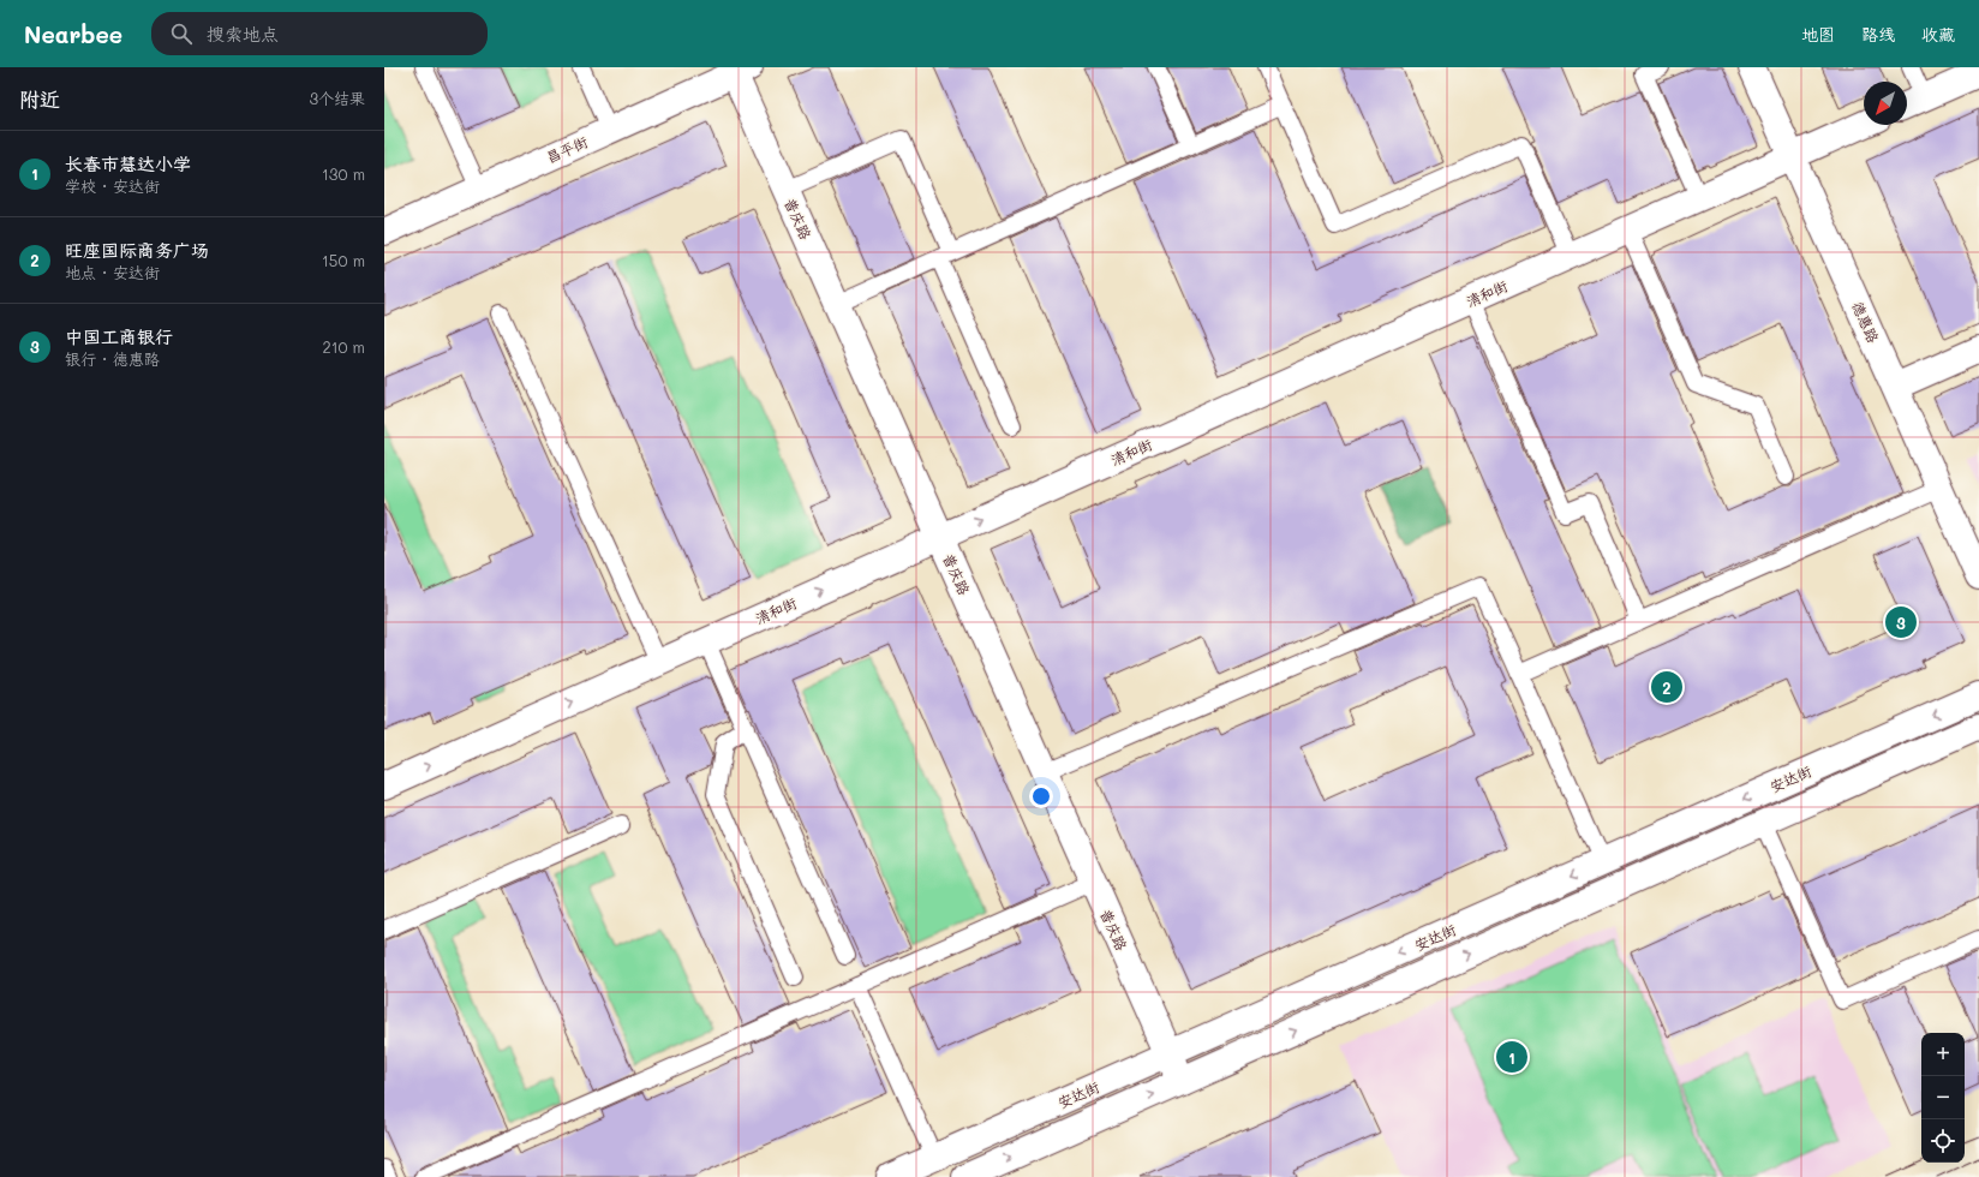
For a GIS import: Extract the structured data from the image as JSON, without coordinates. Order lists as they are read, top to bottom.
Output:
{
  "streets": {
    "street": [
      "昌平街",
      "普庆路",
      "清和街",
      "德惠路",
      "安达街"
    ]
  },
  "crossings": [
    ["昌平街", "普庆路"],
    ["普庆路", "清和街"],
    ["普庆路", "安达街"],
    ["清和街", "德惠路"]
  ],
  "one_way": ["清和街"],
  "north": "bottom left",
  "page": {
    "header": "Nearbee",
    "search": "搜索地点",
    "nav": ["地图", "路线", "收藏"],
    "heading": ["附近", "3个结果"],
    "list": [
      {
        "mark": "1",
        "name": "长春市慧达小学",
        "note": "学校 · 安达街",
        "value": "130 m"
      },
      {
        "mark": "2",
        "name": "旺座国际商务广场",
        "note": "地点 · 安达街",
        "value": "150 m"
      },
      {
        "mark": "3",
        "name": "中国工商银行",
        "note": "银行 · 德惠路",
        "value": "210 m"
      }
    ],
    "pins": ["3", "2", "1"],
    "map_buttons": ["+", "−"]
  }
}
